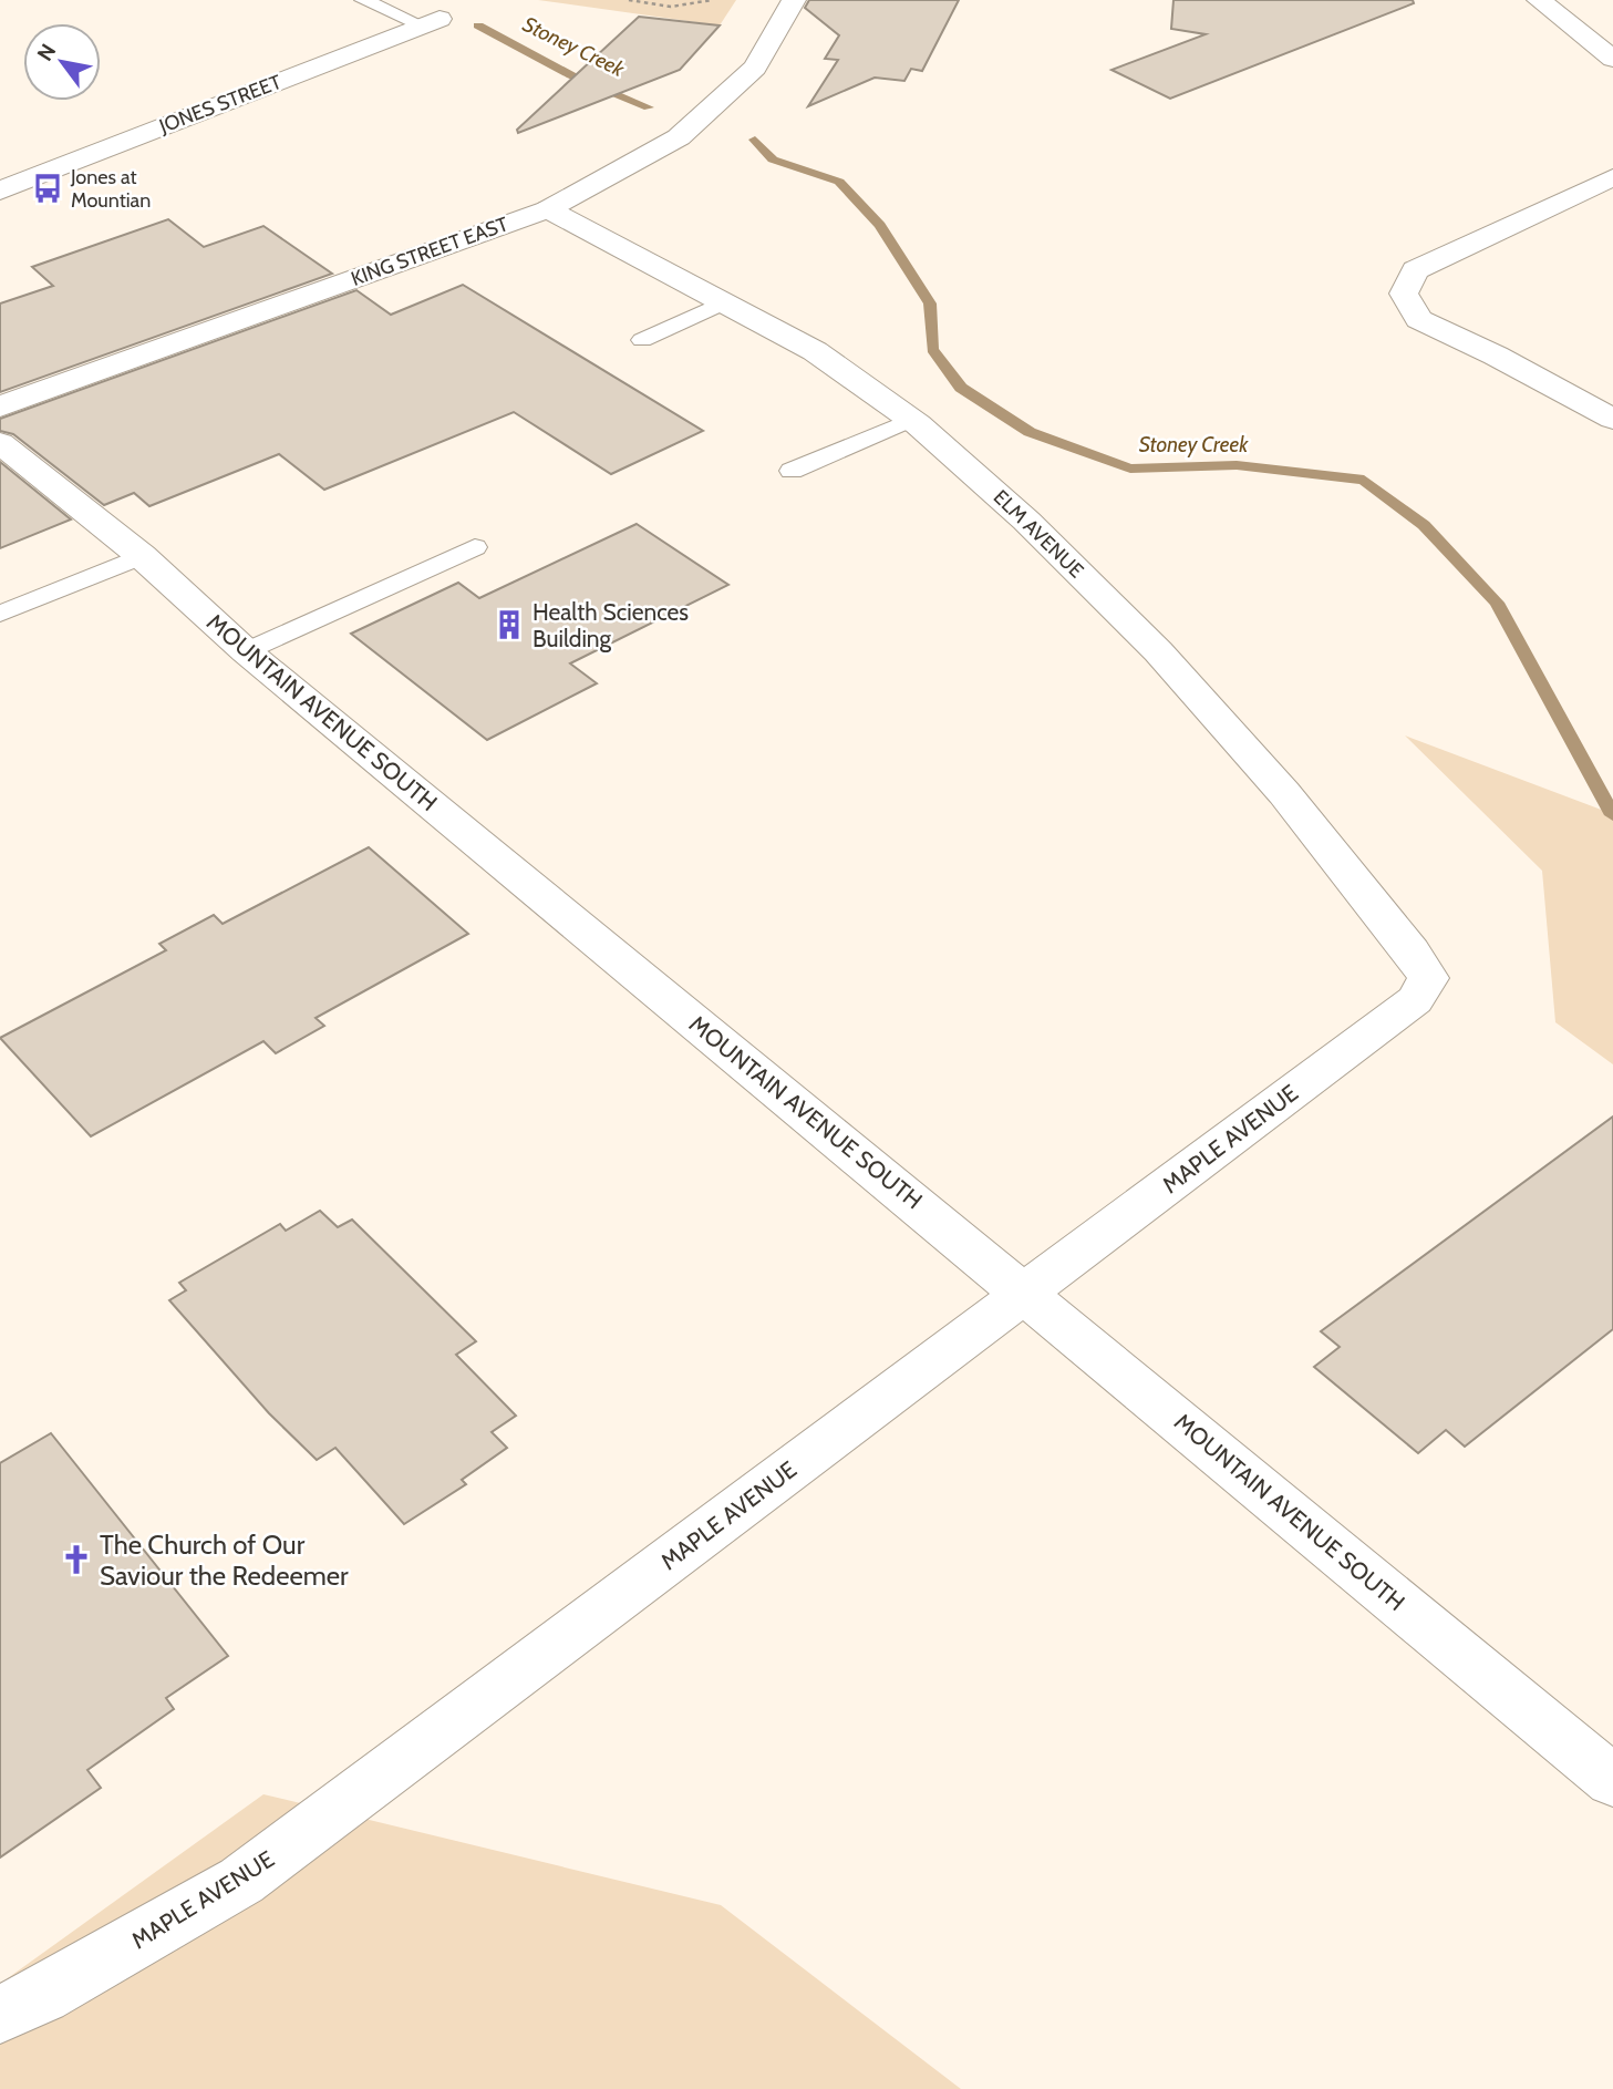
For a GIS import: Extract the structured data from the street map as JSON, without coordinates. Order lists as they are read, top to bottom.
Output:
{
  "streets": {
    "street": [
      "JONES STREET",
      "KING STREET EAST",
      "ELM AVENUE",
      "MOUNTAIN AVENUE SOUTH",
      "MAPLE AVENUE"
    ]
  },
  "crossings": [
    ["KING STREET EAST", "ELM AVENUE"],
    ["ELM AVENUE", "MAPLE AVENUE"],
    ["MOUNTAIN AVENUE SOUTH", "MAPLE AVENUE"]
  ],
  "water": ["Stoney Creek"],
  "places": {
    "bus stop": ["Jones at Mountian"],
    "building": ["Health Sciences Building"],
    "church": ["The Church of Our Saviour the Redeemer"]
  },
  "north": "top left"
}
